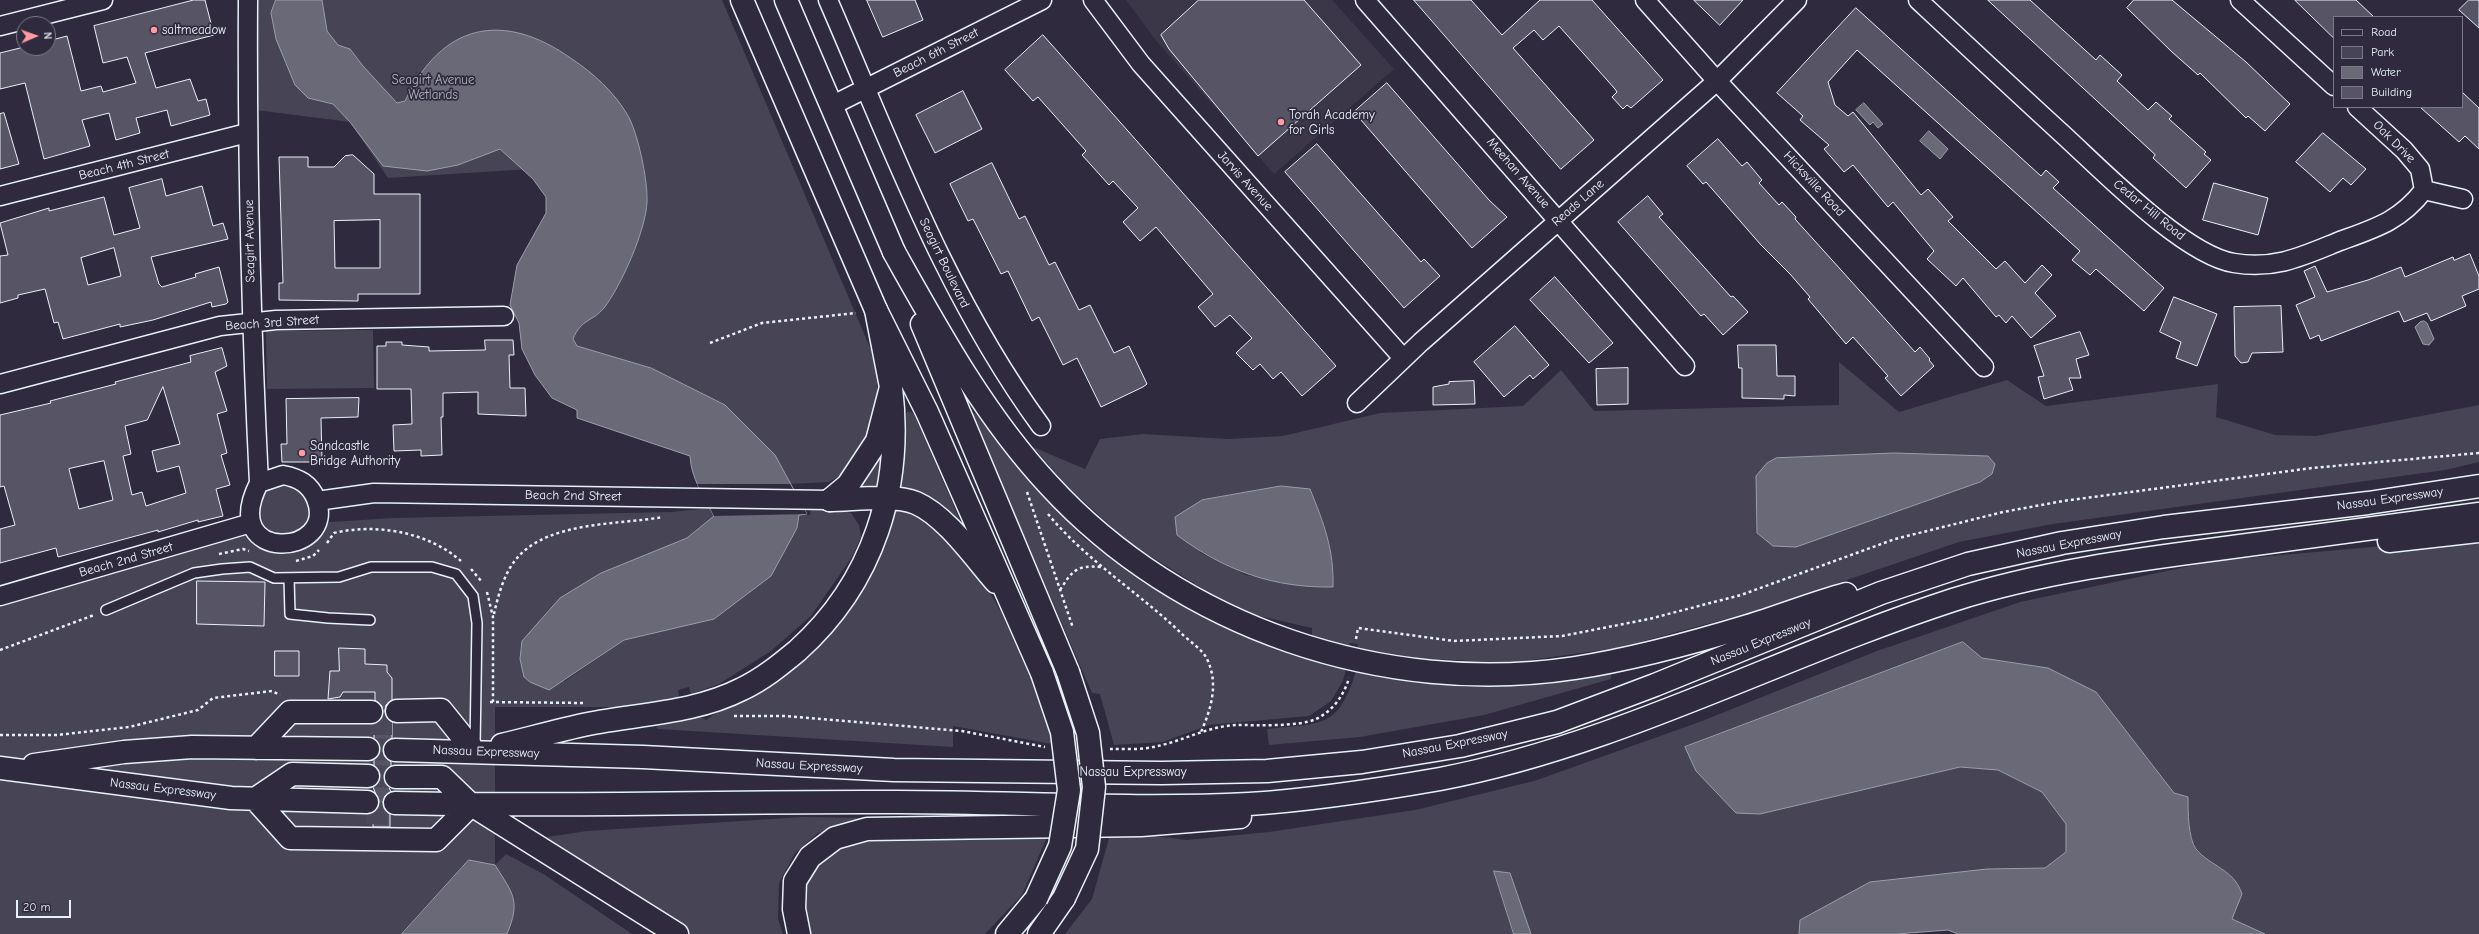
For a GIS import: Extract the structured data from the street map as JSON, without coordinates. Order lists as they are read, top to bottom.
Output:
{
  "streets": {
    "main road": ["Nassau Expressway"],
    "street": [
      "Beach 6th Street",
      "Oak Drive",
      "Beach 4th Street",
      "Meehan Avenue",
      "Jarvis Avenue",
      "Hicksville Road",
      "Reads Lane",
      "Cedar Hill Road",
      "Seagirt Avenue",
      "Seagirt Boulevard",
      "Beach 3rd Street",
      "Beach 2nd Street"
    ]
  },
  "crossings": [
    ["Beach 6th Street", "Seagirt Boulevard"],
    ["Oak Drive", "Cedar Hill Road"],
    ["Beach 4th Street", "Seagirt Avenue"],
    ["Meehan Avenue", "Reads Lane"],
    ["Jarvis Avenue", "Reads Lane"],
    ["Hicksville Road", "Reads Lane"],
    ["Seagirt Avenue", "Beach 3rd Street"],
    ["Seagirt Avenue", "Beach 2nd Street"]
  ],
  "parks": ["Seagirt Avenue Wetlands"],
  "places": ["saltmeadow", "Torah Academy for Girls", "Sandcastle Bridge Authority"],
  "legend": [
    "Road",
    "Park",
    "Water",
    "Building"
  ],
  "scale_bar": "20 m",
  "north": "right"
}
